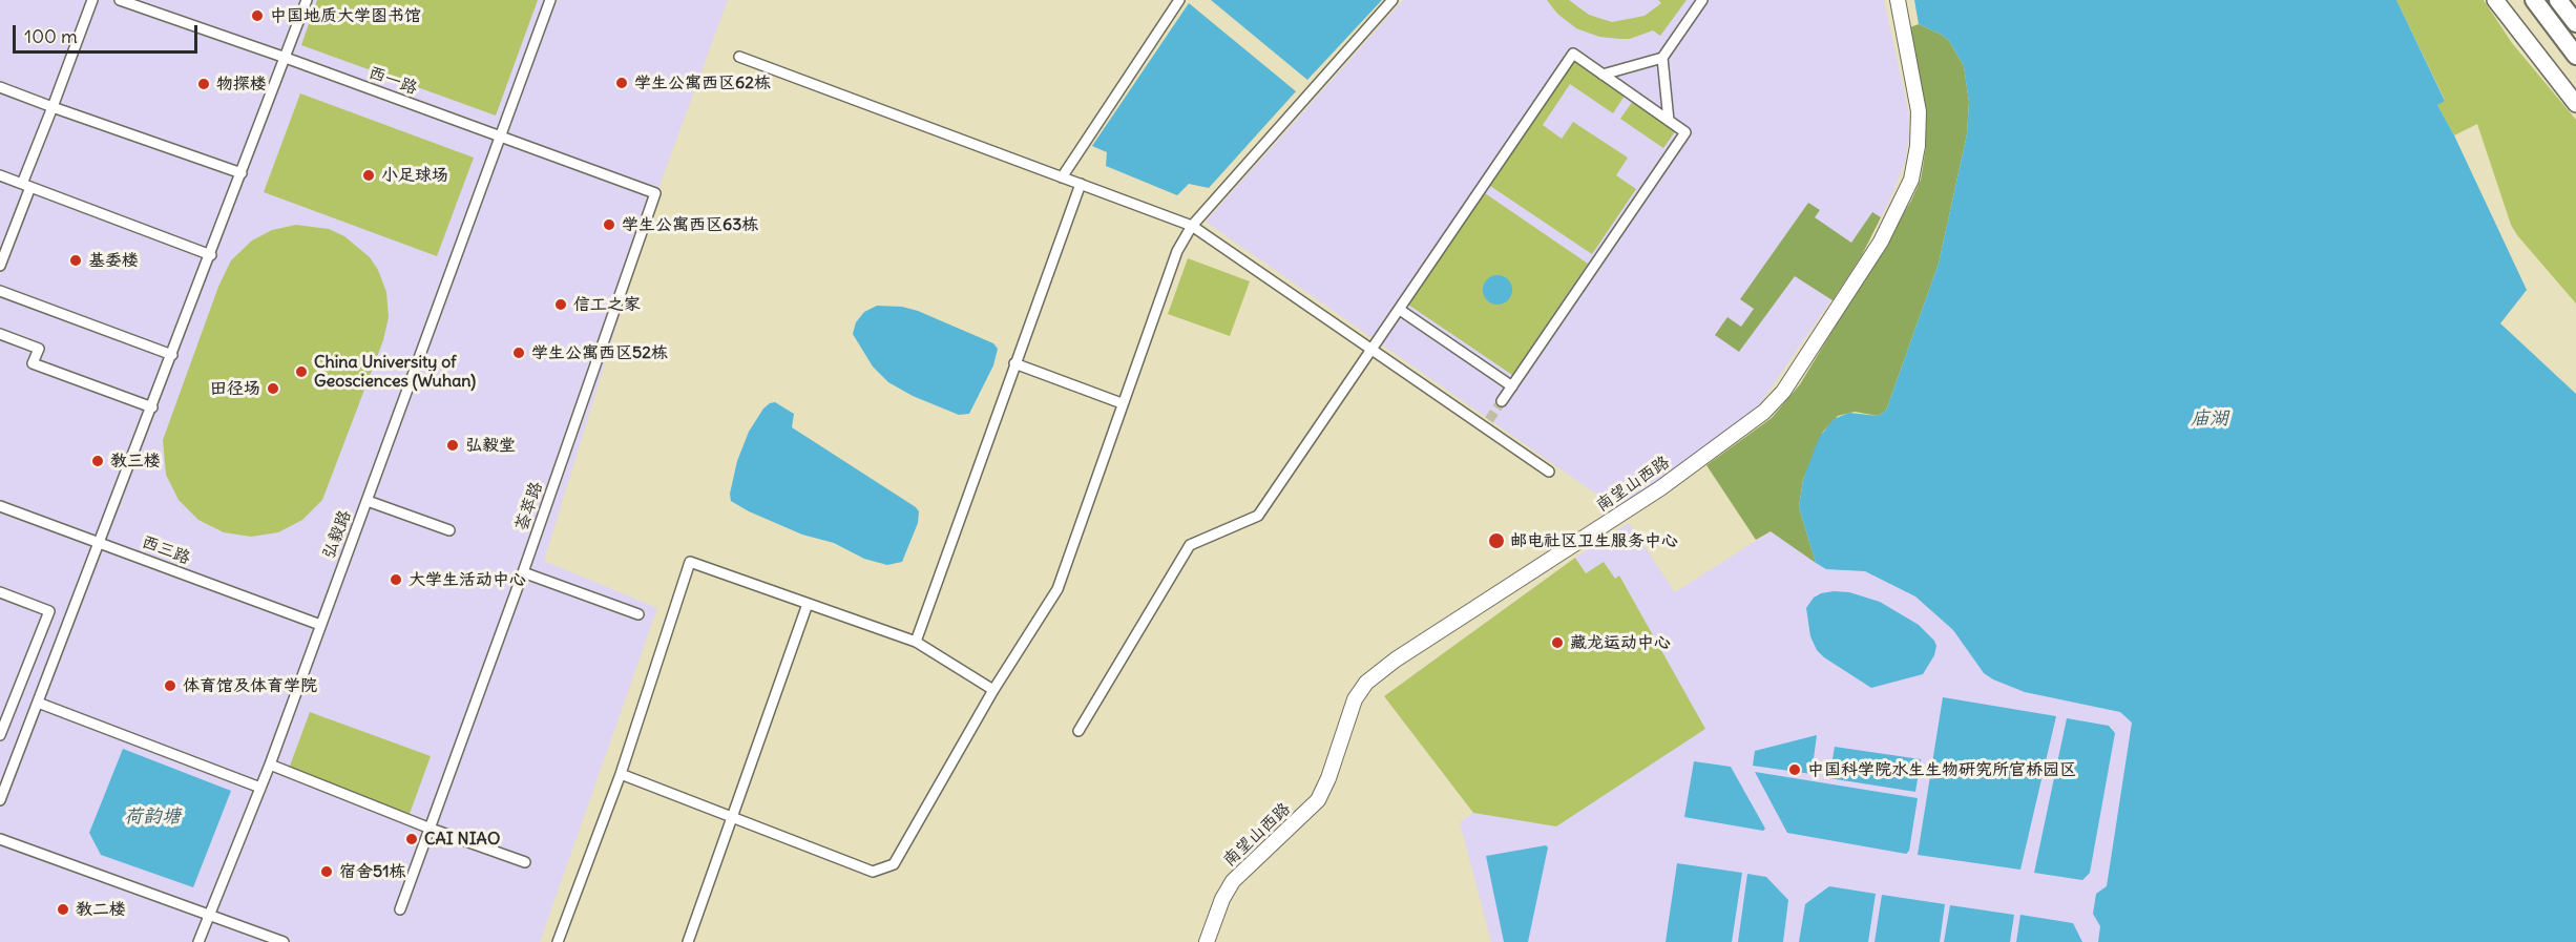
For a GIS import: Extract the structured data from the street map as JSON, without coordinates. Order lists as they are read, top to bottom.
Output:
{
  "streets": {
    "street": [
      "西一路",
      "南望山西路",
      "荟萃路",
      "弘毅路",
      "西三路"
    ]
  },
  "crossings": [
    ["西一路", "荟萃路"],
    ["西一路", "弘毅路"],
    ["弘毅路", "西三路"]
  ],
  "water": ["庙湖", "荷韵塘"],
  "places": [
    "中国地质大学图书馆",
    "学生公寓西区62栋",
    "物探楼",
    "小足球场",
    "学生公寓西区63栋",
    "基委楼",
    "信工之家",
    "学生公寓西区52栋",
    "China University of Geosciences (Wuhan)",
    "田径场",
    "弘毅堂",
    "教三楼",
    "邮电社区卫生服务中心",
    "大学生活动中心",
    "藏龙运动中心",
    "体育馆及体育学院",
    "中国科学院水生生物研究所官桥园区",
    "CAI NIAO",
    "宿舍51栋",
    "教二楼"
  ],
  "scale_bar": "100 m"
}
